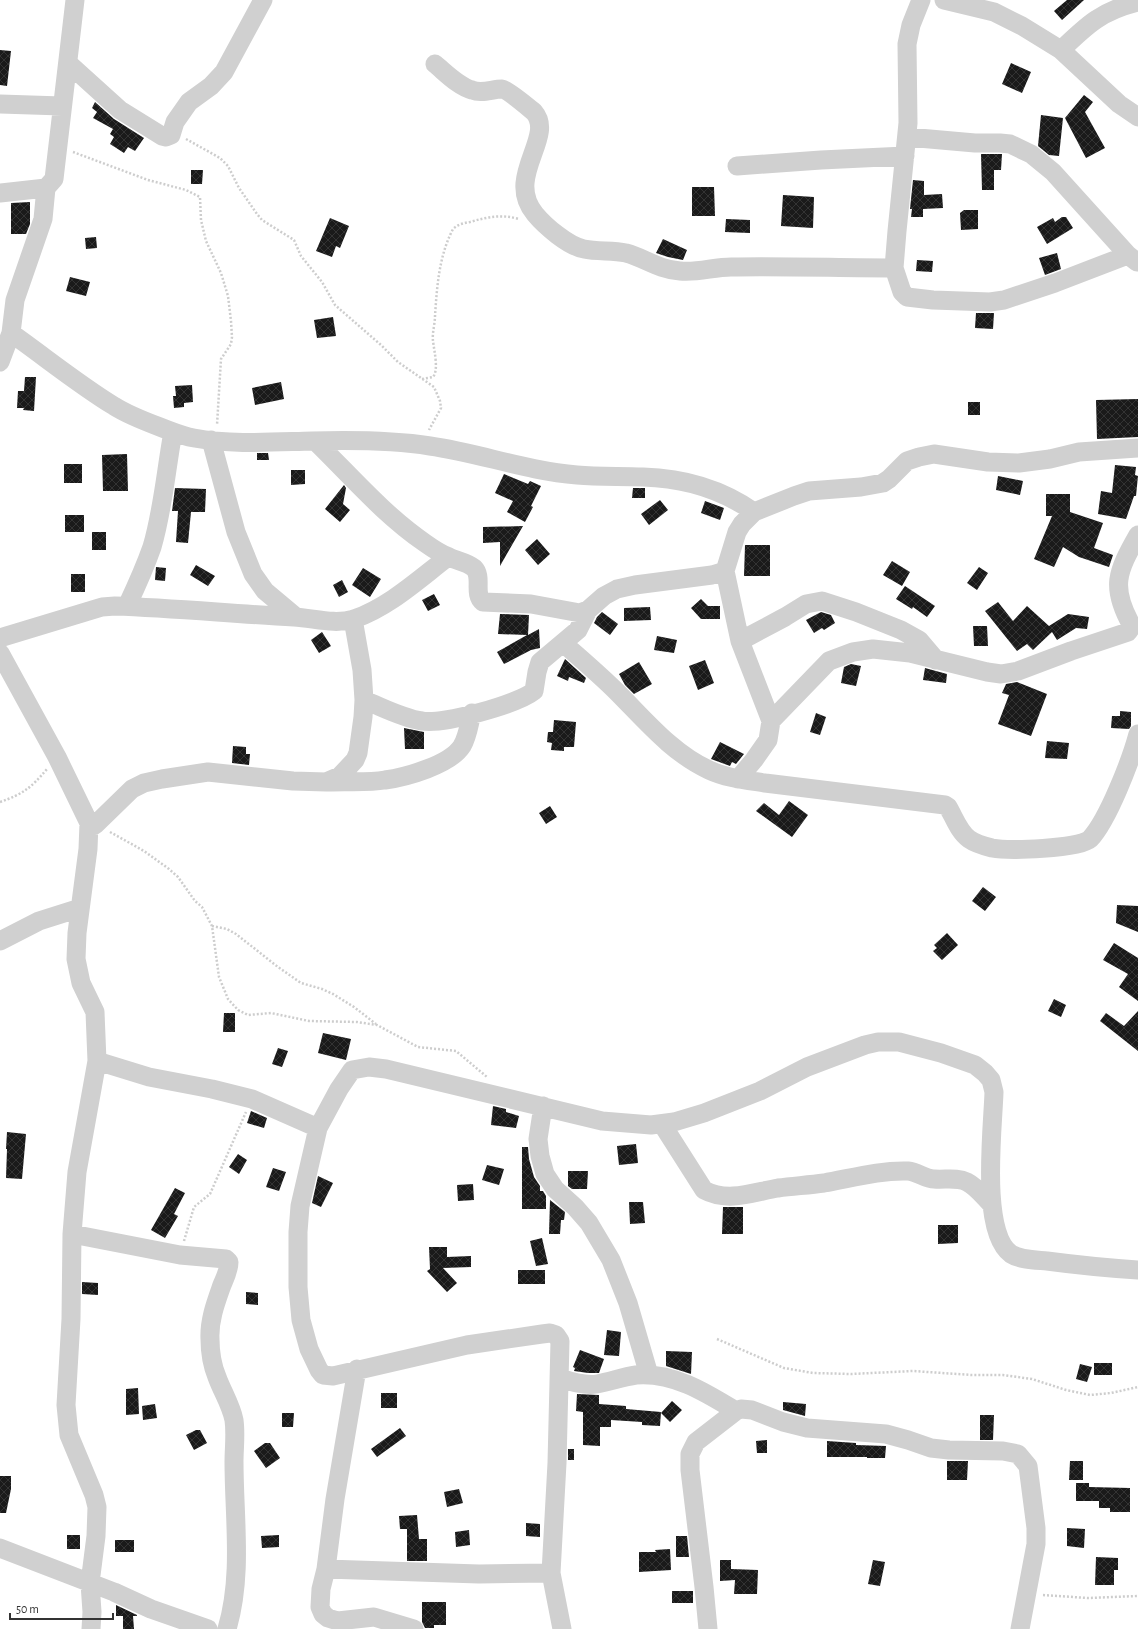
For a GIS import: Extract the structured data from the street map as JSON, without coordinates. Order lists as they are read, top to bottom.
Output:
{
  "scale_bar": "50 m"
}
